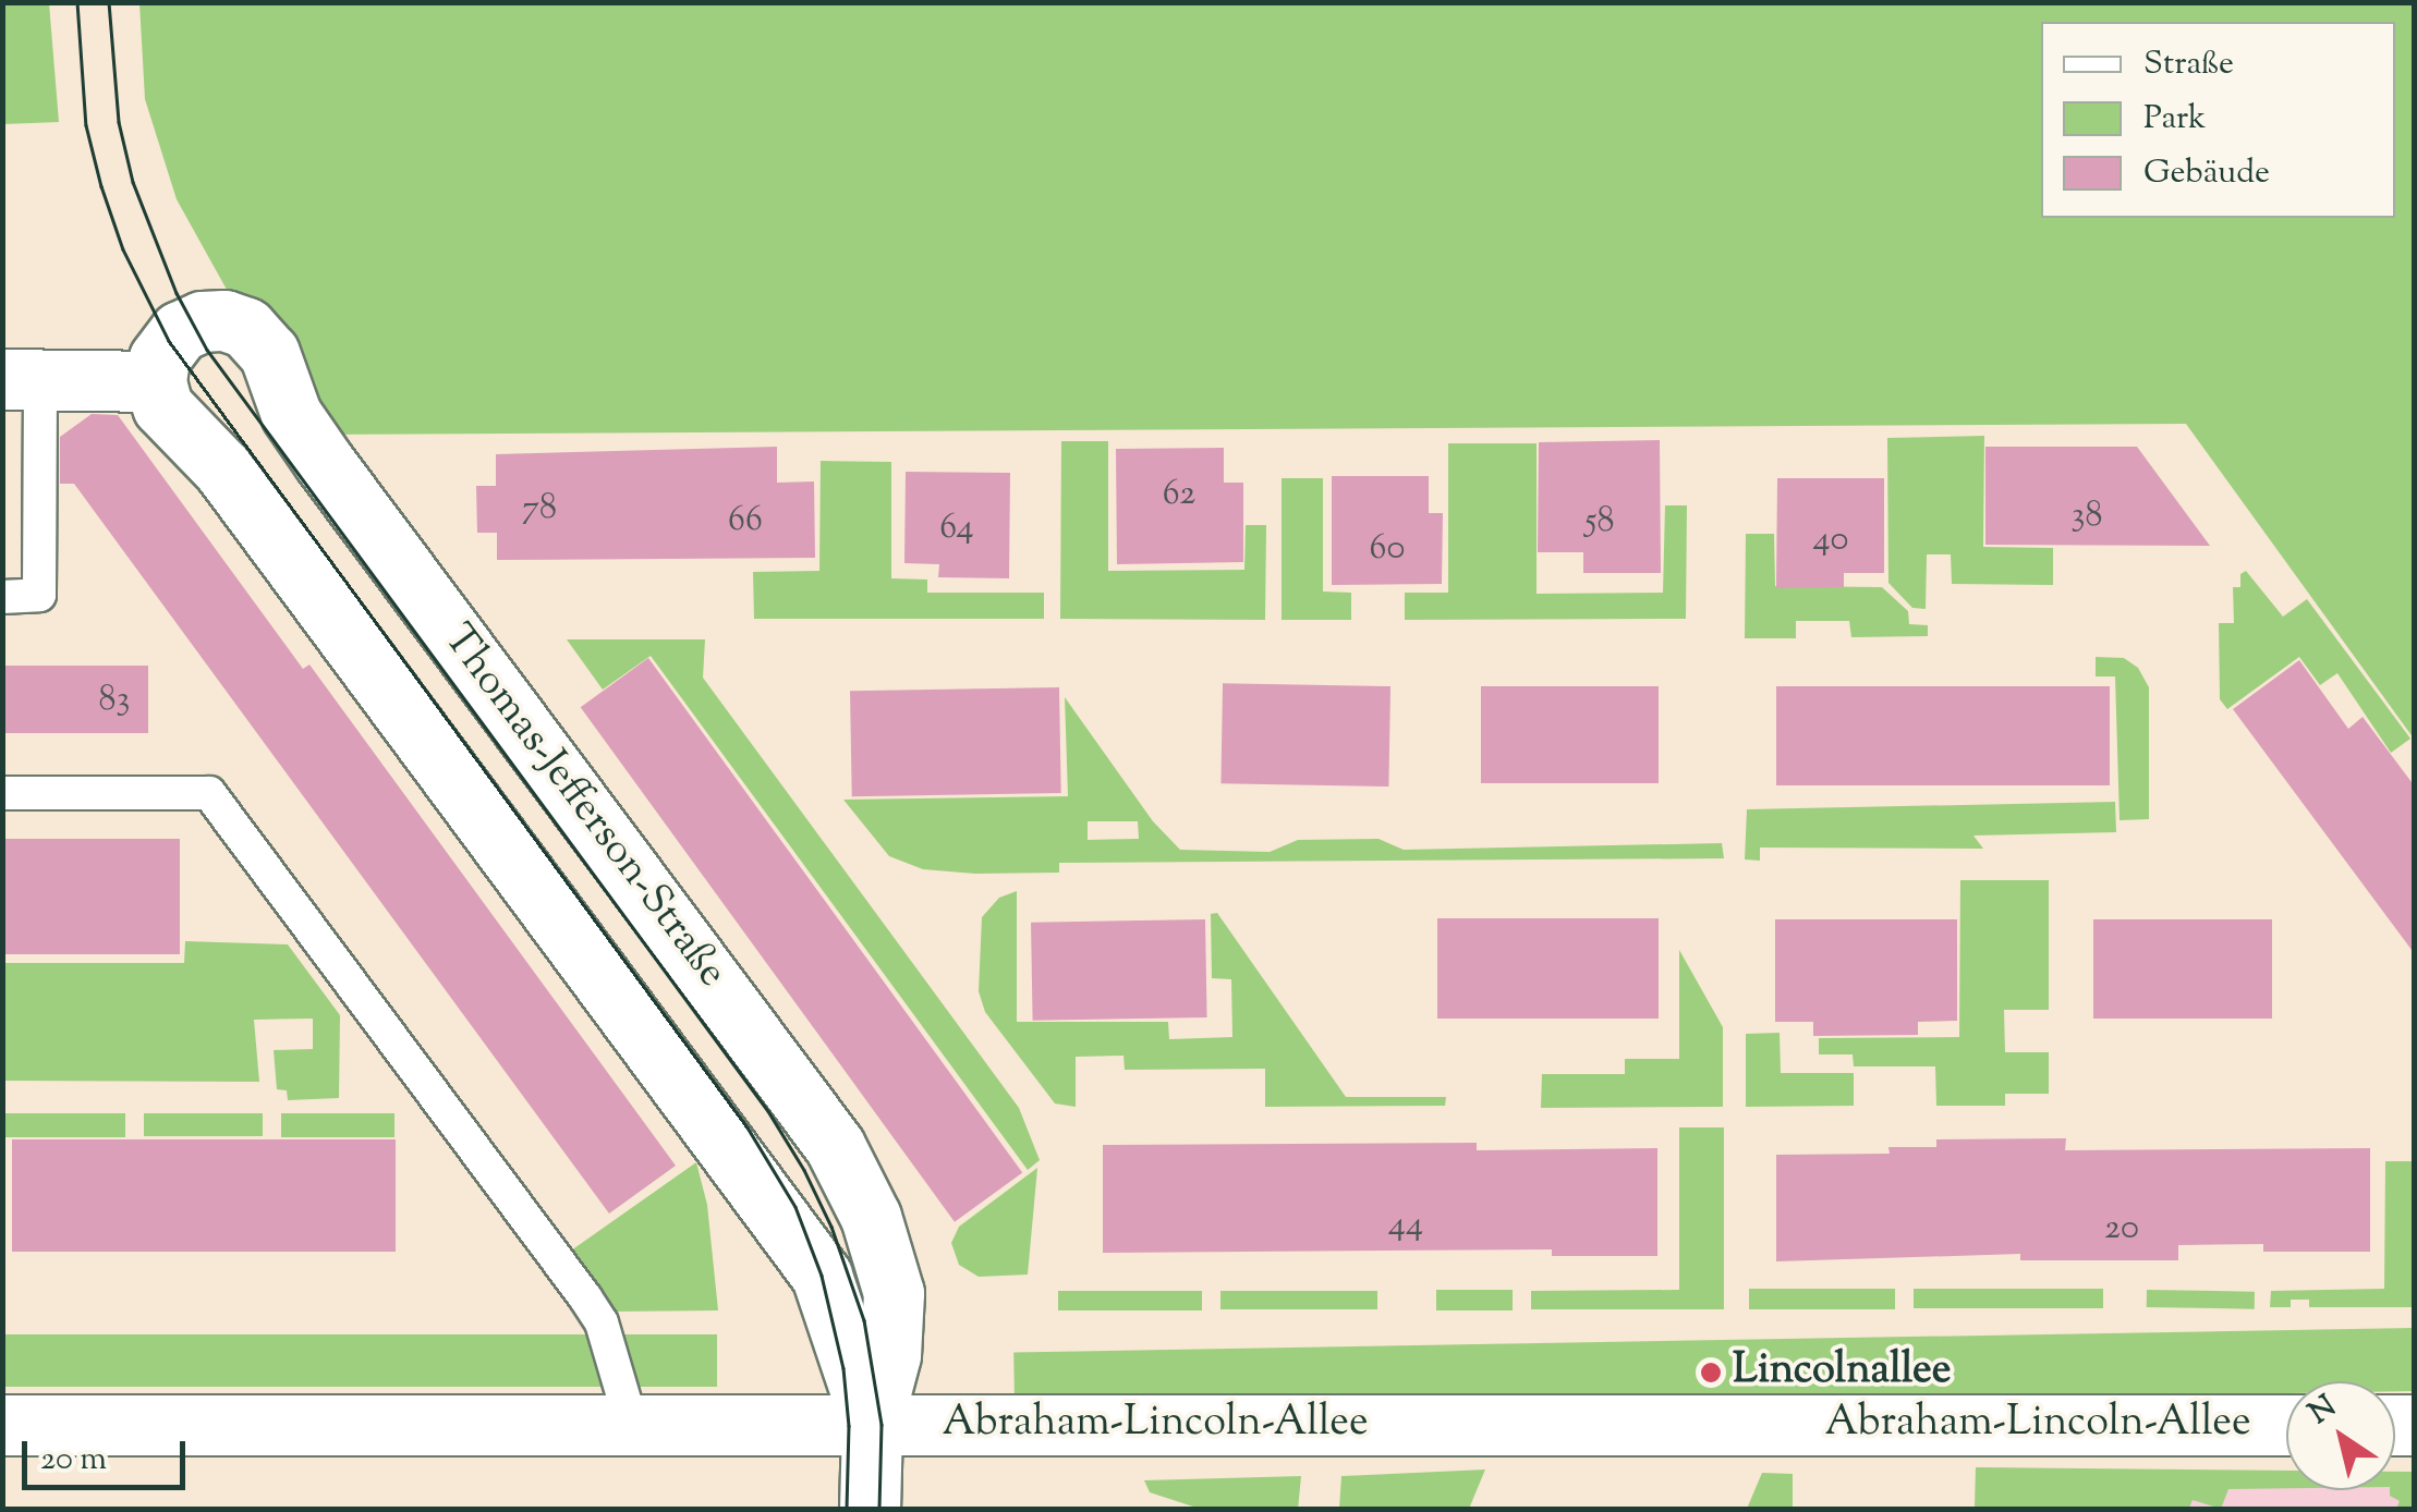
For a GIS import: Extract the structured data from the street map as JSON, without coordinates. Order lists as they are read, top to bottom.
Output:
{
  "streets": {
    "street": ["Thomas-Jefferson-Straße", "Abraham-Lincoln-Allee"]
  },
  "crossings": [
    ["Thomas-Jefferson-Straße", "Abraham-Lincoln-Allee"]
  ],
  "places": ["Lincolnallee"],
  "house_numbers": [
    "62",
    "78",
    "38",
    "66",
    "58",
    "64",
    "40",
    "60",
    "83",
    "44",
    "20"
  ],
  "legend": ["Straße", "Park", "Gebäude"],
  "scale_bar": "20 m",
  "north": "top left"
}
